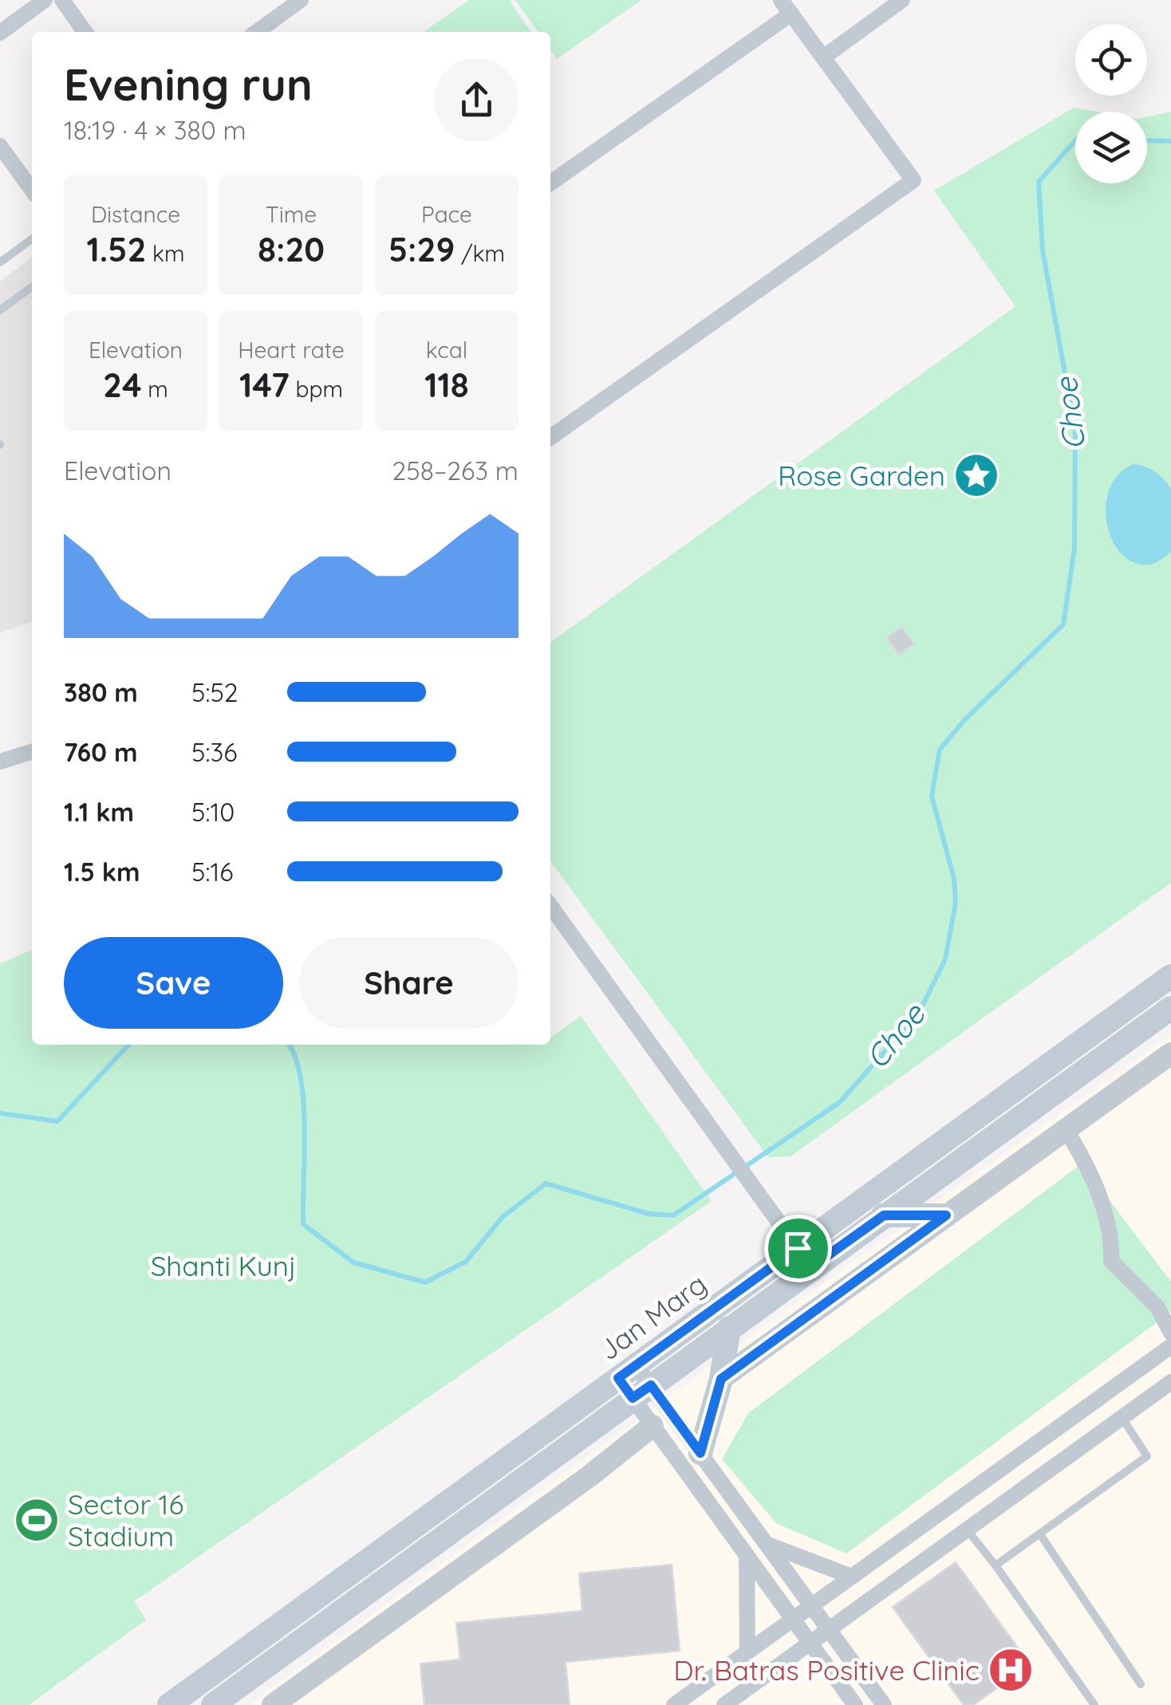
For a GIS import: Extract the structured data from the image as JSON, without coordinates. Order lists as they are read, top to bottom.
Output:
{
  "streets": {
    "main road": ["Jan Marg"]
  },
  "water": ["Choe"],
  "parks": ["Shanti Kunj"],
  "places": {
    "place": ["Rose Garden"],
    "sports": ["Sector 16 Stadium"],
    "hospital": ["Dr. Batras Positive Clinic"]
  },
  "page": {
    "heading": ["Evening run", "18:19 · 4 × 380 m"],
    "stats": [
      ["Distance", "1.52 km"],
      ["Time", "8:20"],
      ["Pace", "5:29 /km"],
      ["Elevation", "24 m"],
      ["Heart rate", "147 bpm"],
      ["kcal", "118"]
    ],
    "chart": ["Elevation", "258–263 m"],
    "list": [
      {
        "name": "380 m",
        "note": "5:52"
      },
      {
        "name": "760 m",
        "note": "5:36"
      },
      {
        "name": "1.1 km",
        "note": "5:10"
      },
      {
        "name": "1.5 km",
        "note": "5:16"
      }
    ],
    "buttons": ["Save", "Share"]
  }
}
